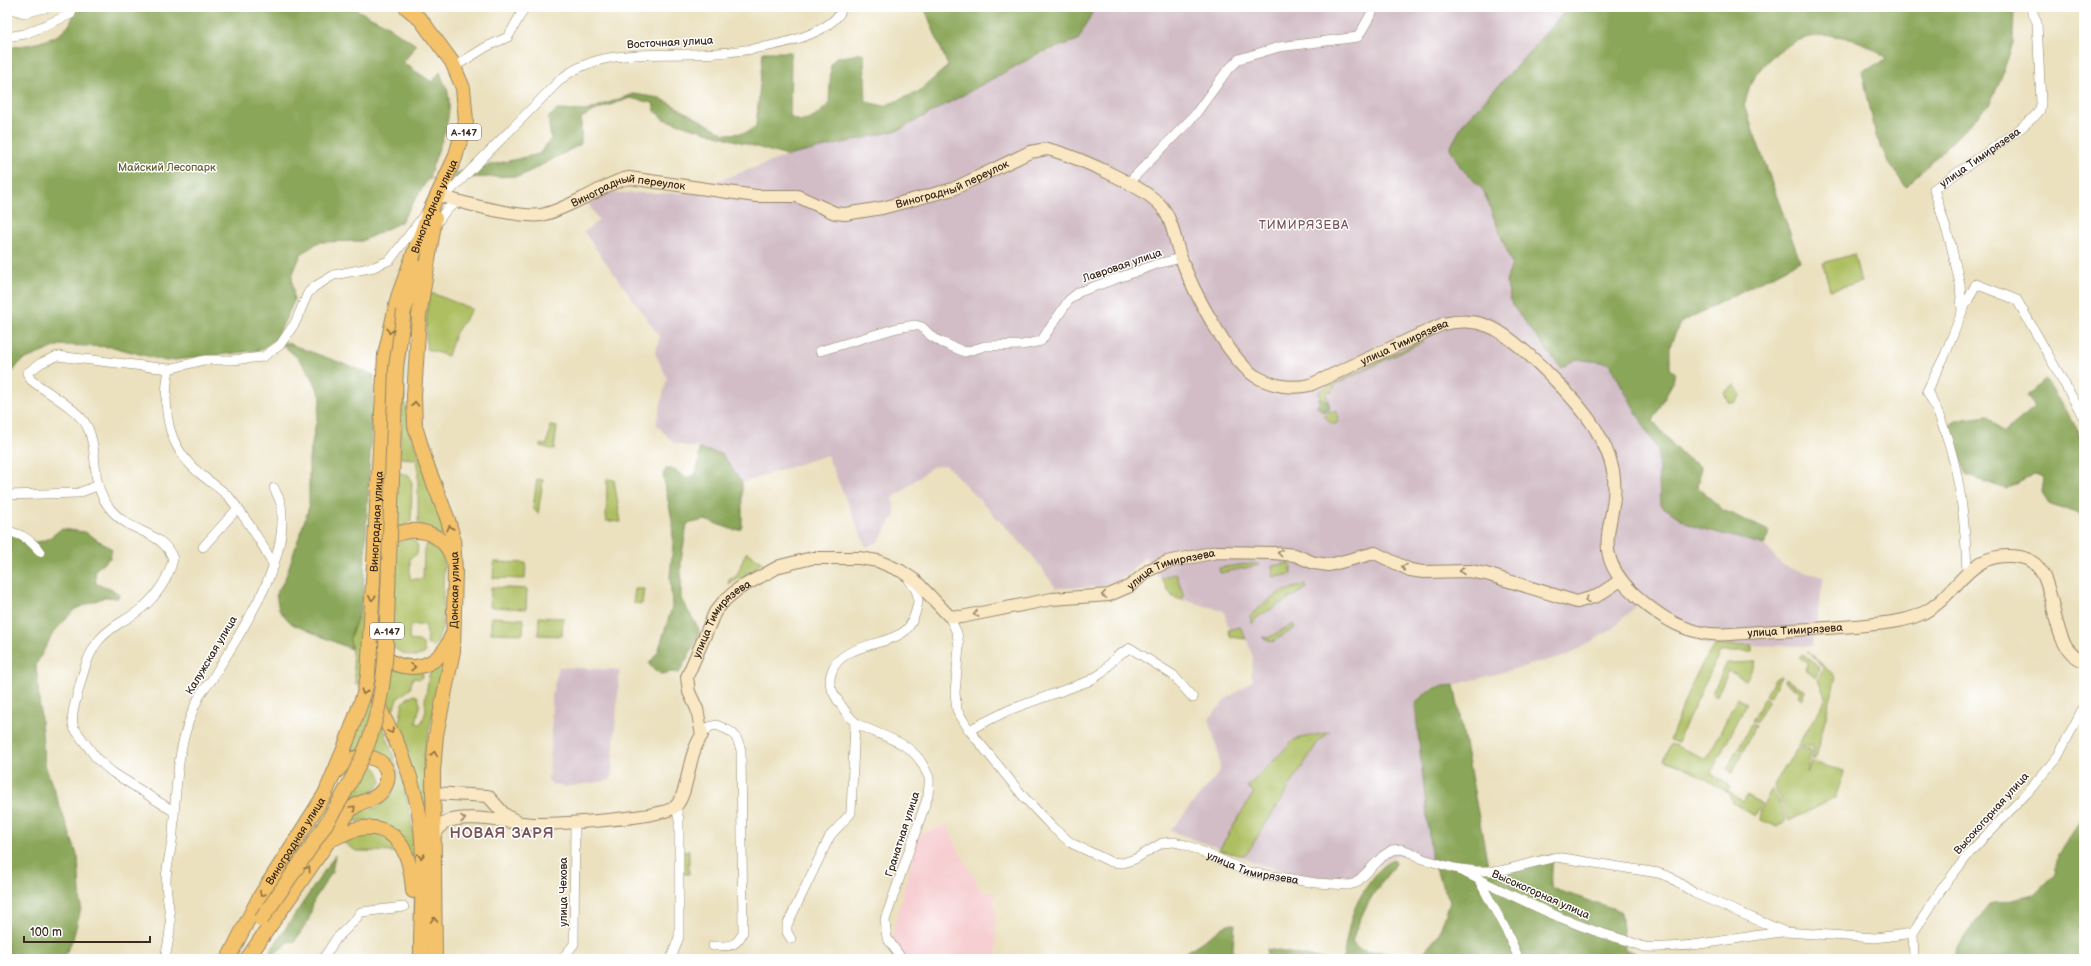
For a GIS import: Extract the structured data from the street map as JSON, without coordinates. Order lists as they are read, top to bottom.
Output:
{
  "streets": {
    "main road": ["А-147", "Виноградная улица", "Донская улица"],
    "street": [
      "Восточная улица",
      "улица Тимирязева",
      "Виноградный переулок",
      "Лавровая улица",
      "Калужская улица",
      "Высокогорная улица",
      "Гранатная улица",
      "улица Чехова"
    ]
  },
  "crossings": [
    ["Восточная улица", "А-147"],
    ["Восточная улица", "Виноградный переулок"],
    ["Восточная улица", "Виноградная улица"],
    ["Восточная улица", "Донская улица"],
    ["А-147", "Виноградный переулок"],
    ["А-147", "Виноградная улица"],
    ["А-147", "Донская улица"],
    ["улица Тимирязева", "Виноградный переулок"],
    ["улица Тимирязева", "Лавровая улица"],
    ["улица Тимирязева", "Высокогорная улица"],
    ["улица Тимирязева", "Гранатная улица"],
    ["Виноградный переулок", "Виноградная улица"],
    ["Виноградный переулок", "Донская улица"],
    ["Виноградная улица", "Донская улица"]
  ],
  "districts": ["ТИМИРЯЗЕВА", "НОВАЯ ЗАРЯ"],
  "parks": ["Майский Лесопарк"],
  "scale_bar": "100 m"
}
